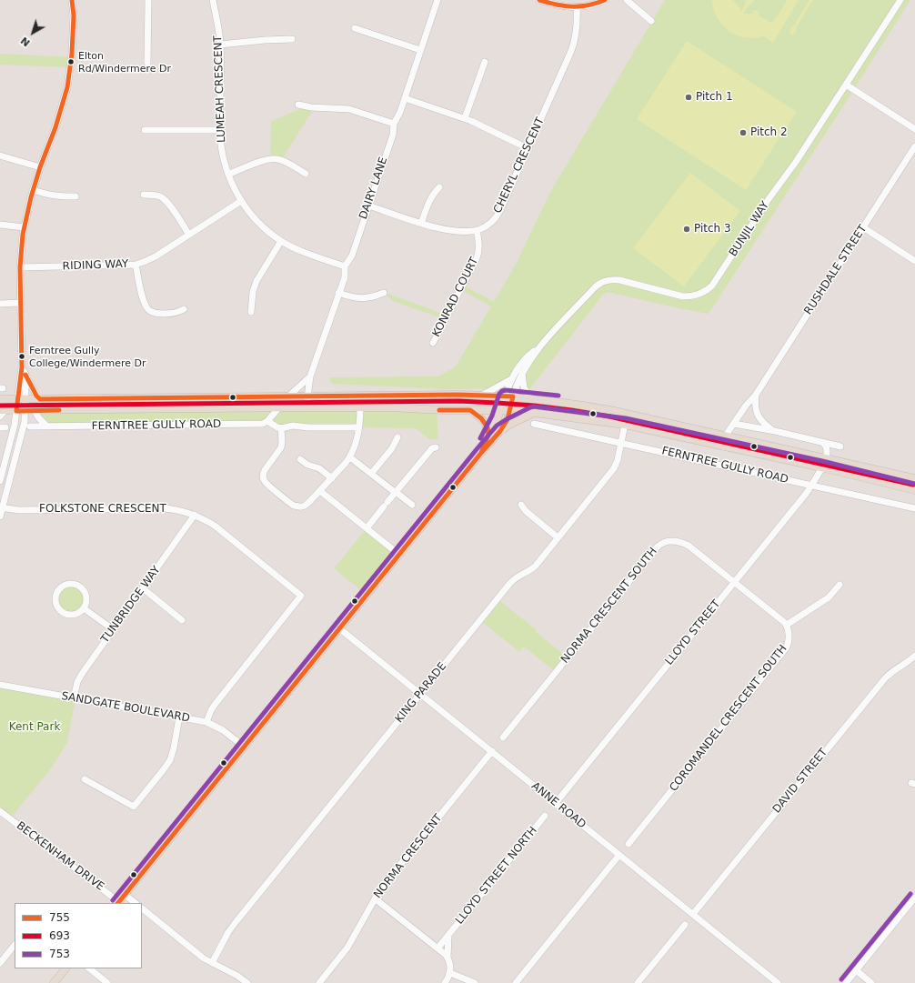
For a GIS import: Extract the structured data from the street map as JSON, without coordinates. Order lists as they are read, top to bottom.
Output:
{
  "streets": {
    "main road": ["FERNTREE GULLY ROAD"],
    "street": [
      "LUMEAH CRESCENT",
      "CHERYL CRESCENT",
      "DAIRY LANE",
      "BUNJIL WAY",
      "RIDING WAY",
      "RUSHDALE STREET",
      "KONRAD COURT",
      "FOLKSTONE CRESCENT",
      "TUNBRIDGE WAY",
      "NORMA CRESCENT SOUTH",
      "LLOYD STREET",
      "KING PARADE",
      "SANDGATE BOULEVARD",
      "COROMANDEL CRESCENT SOUTH",
      "DAVID STREET",
      "ANNE ROAD",
      "BECKENHAM DRIVE",
      "NORMA CRESCENT",
      "LLOYD STREET NORTH"
    ]
  },
  "crossings": [
    ["LUMEAH CRESCENT", "DAIRY LANE"],
    ["LUMEAH CRESCENT", "RIDING WAY"],
    ["CHERYL CRESCENT", "DAIRY LANE"],
    ["CHERYL CRESCENT", "KONRAD COURT"],
    ["DAIRY LANE", "FERNTREE GULLY ROAD"],
    ["RUSHDALE STREET", "FERNTREE GULLY ROAD"],
    ["FERNTREE GULLY ROAD", "LLOYD STREET"],
    ["FERNTREE GULLY ROAD", "KING PARADE"],
    ["FOLKSTONE CRESCENT", "TUNBRIDGE WAY"],
    ["FOLKSTONE CRESCENT", "SANDGATE BOULEVARD"],
    ["TUNBRIDGE WAY", "SANDGATE BOULEVARD"],
    ["NORMA CRESCENT SOUTH", "LLOYD STREET"],
    ["LLOYD STREET", "ANNE ROAD"],
    ["KING PARADE", "ANNE ROAD"],
    ["DAVID STREET", "ANNE ROAD"],
    ["ANNE ROAD", "NORMA CRESCENT"]
  ],
  "parks": ["Kent Park"],
  "places": [
    "Elton Rd/Windermere Dr",
    "Pitch 1",
    "Pitch 2",
    "Pitch 3",
    "Ferntree Gully College/Windermere Dr"
  ],
  "lines": ["transit line 755", "transit line 753", "transit line 693"],
  "legend": ["755", "693", "753"],
  "north": "bottom left"
}
